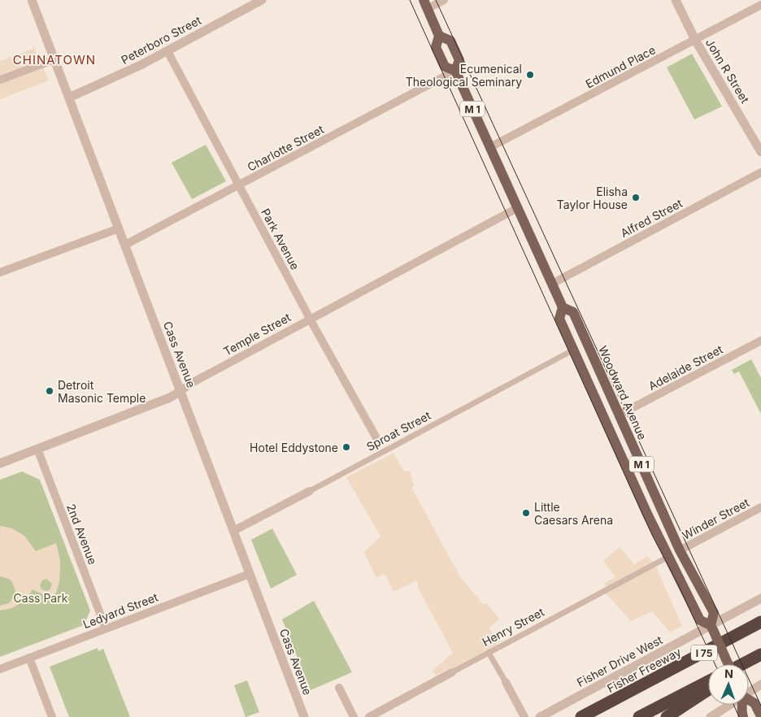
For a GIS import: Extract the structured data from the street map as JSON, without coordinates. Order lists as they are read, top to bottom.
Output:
{
  "streets": {
    "highway": ["I 75", "Fisher Freeway"],
    "main road": ["M 1", "Woodward Avenue"],
    "street": [
      "Peterboro Street",
      "Edmund Place",
      "John R Street",
      "Charlotte Street",
      "Alfred Street",
      "Park Avenue",
      "Temple Street",
      "Cass Avenue",
      "Adelaide Street",
      "Sproat Street",
      "Winder Street",
      "2nd Avenue",
      "Ledyard Street",
      "Henry Street",
      "Fisher Drive West"
    ]
  },
  "crossings": [
    ["Peterboro Street", "Park Avenue"],
    ["Peterboro Street", "Cass Avenue"],
    ["Edmund Place", "John R Street"],
    ["Edmund Place", "Woodward Avenue"],
    ["Charlotte Street", "Park Avenue"],
    ["Charlotte Street", "Cass Avenue"],
    ["Charlotte Street", "Woodward Avenue"],
    ["Alfred Street", "Woodward Avenue"],
    ["Park Avenue", "Temple Street"],
    ["Temple Street", "Cass Avenue"],
    ["Temple Street", "Woodward Avenue"],
    ["Temple Street", "2nd Avenue"],
    ["Cass Avenue", "Sproat Street"],
    ["Cass Avenue", "Ledyard Street"],
    ["Adelaide Street", "Woodward Avenue"],
    ["Woodward Avenue", "Sproat Street"],
    ["Woodward Avenue", "Winder Street"],
    ["Woodward Avenue", "Henry Street"],
    ["Woodward Avenue", "Fisher Drive West"],
    ["2nd Avenue", "Ledyard Street"]
  ],
  "districts": ["CHINATOWN"],
  "parks": ["Cass Park"],
  "places": [
    "Ecumenical Theological Seminary",
    "Elisha Taylor House",
    "Detroit Masonic Temple",
    "Hotel Eddystone",
    "Little Caesars Arena"
  ],
  "north": "top"
}
